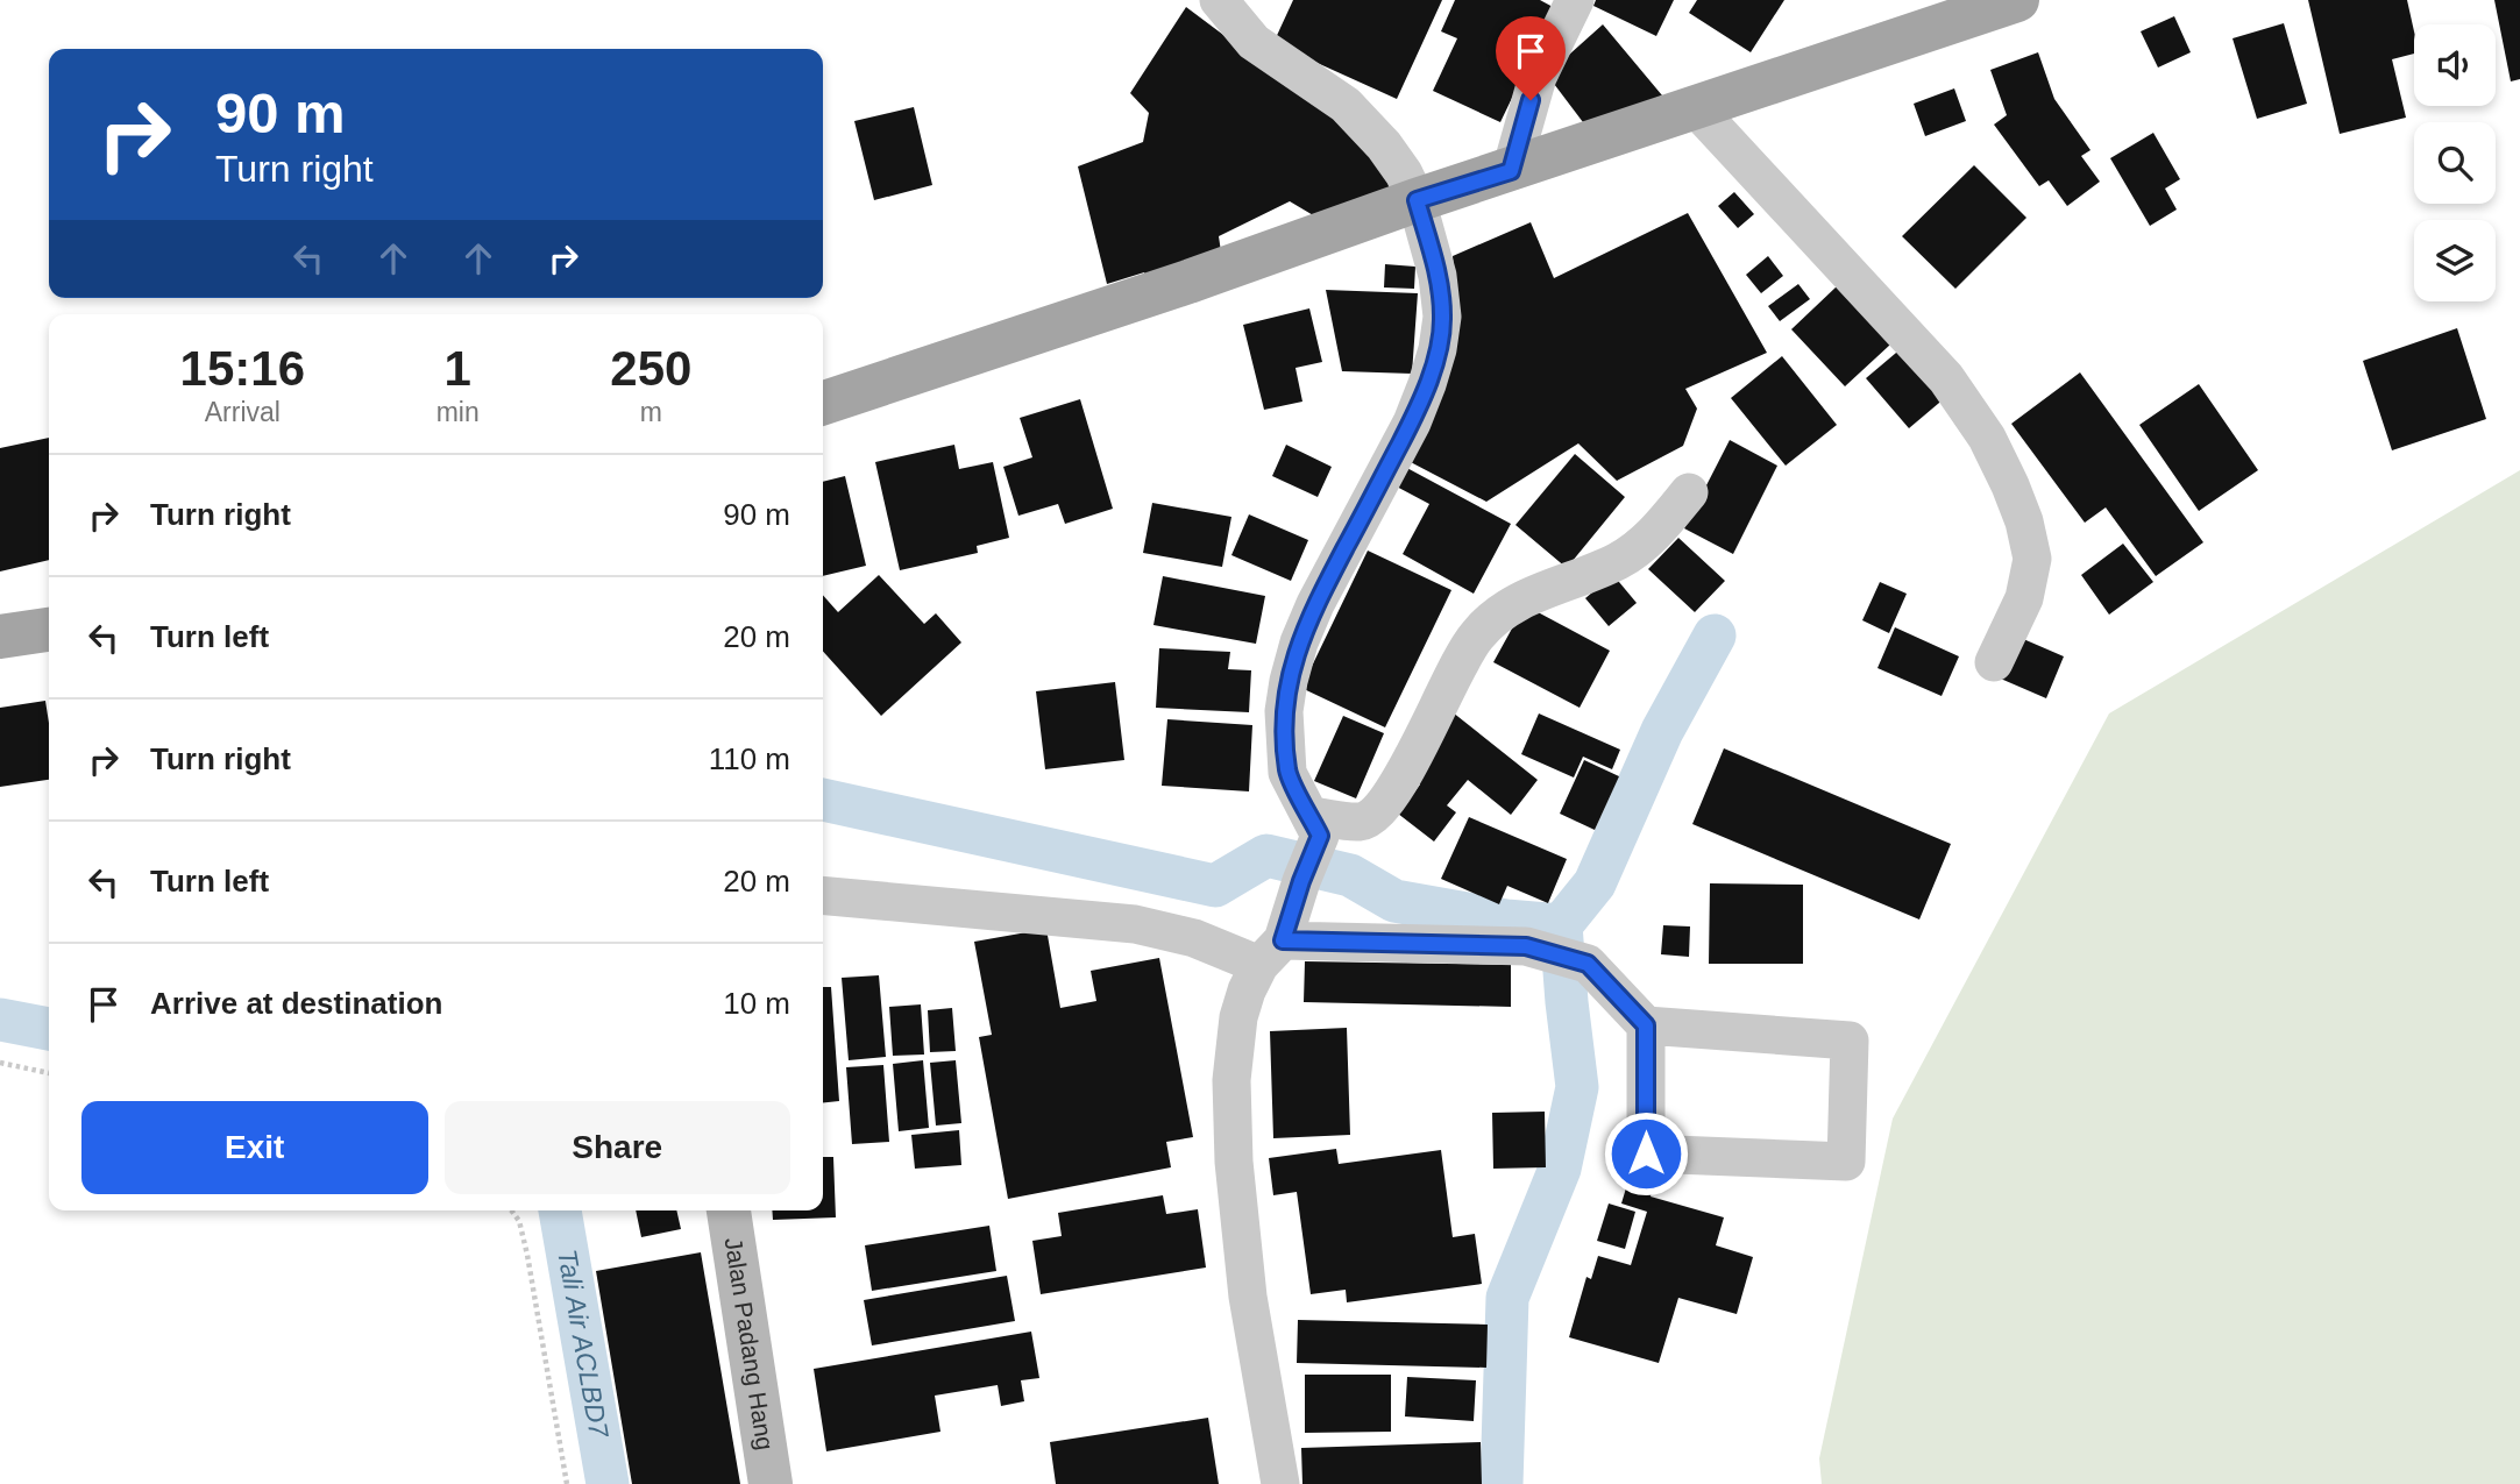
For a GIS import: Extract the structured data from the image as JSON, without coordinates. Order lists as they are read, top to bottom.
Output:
{
  "streets": {
    "main road": ["Jalan Padang Hang"]
  },
  "water": ["Tali Air ACLBD7"],
  "page": {
    "turn": ["90 m", "Turn right"],
    "eta": [
      "15:16",
      "Arrival",
      "1",
      "min",
      "250",
      "m"
    ],
    "list": [
      {
        "name": "Turn right",
        "value": "90 m"
      },
      {
        "name": "Turn left",
        "value": "20 m"
      },
      {
        "name": "Turn right",
        "value": "110 m"
      },
      {
        "name": "Turn left",
        "value": "20 m"
      },
      {
        "name": "Arrive at destination",
        "value": "10 m"
      }
    ],
    "buttons": ["Exit", "Share"]
  }
}
